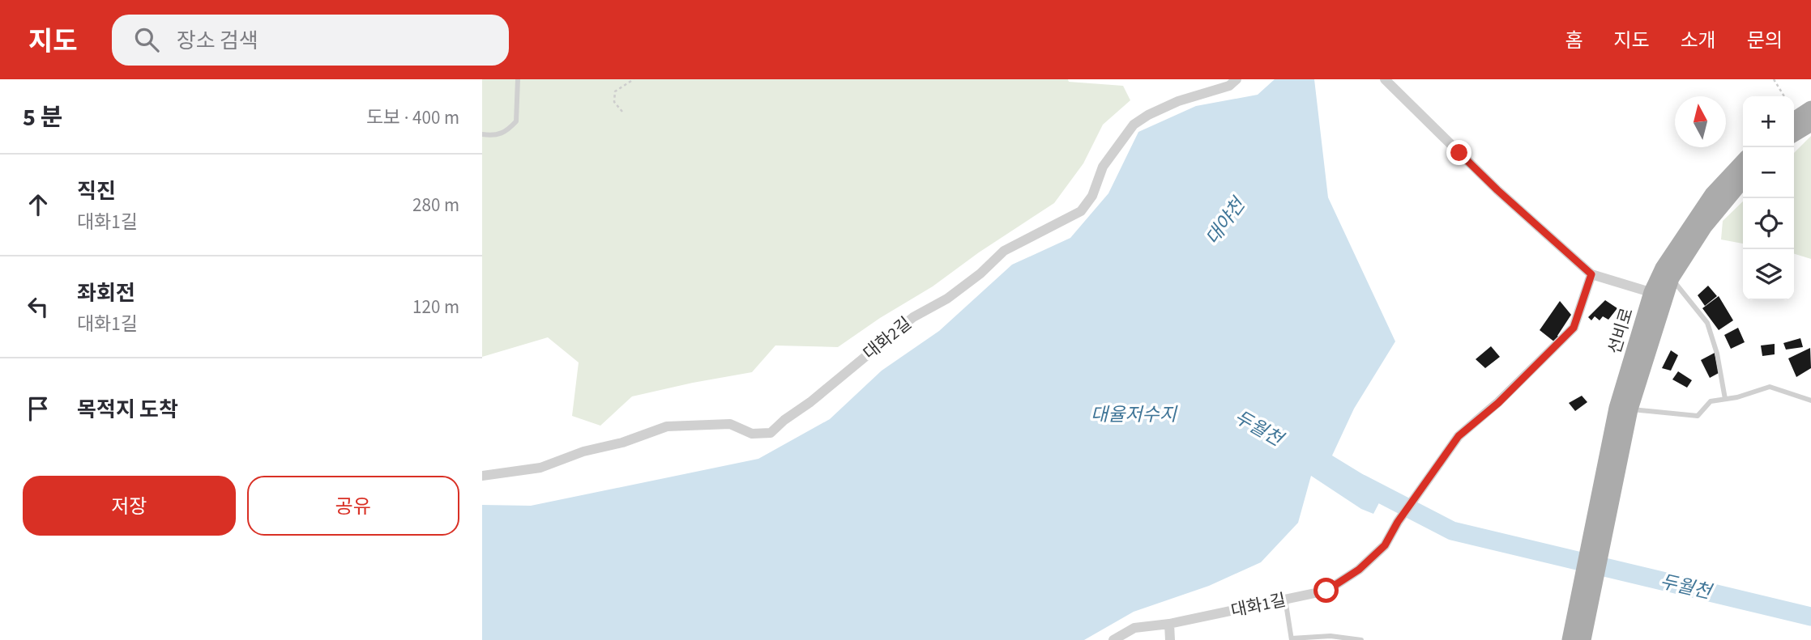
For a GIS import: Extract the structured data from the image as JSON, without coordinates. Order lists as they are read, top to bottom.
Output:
{
  "streets": {
    "main road": ["선비로"],
    "street": ["대화2길", "대화1길"]
  },
  "water": ["대야천", "대율저수지", "두월천"],
  "north": "top",
  "page": {
    "header": "지도",
    "search": "장소 검색",
    "nav": [
      "홈",
      "지도",
      "소개",
      "문의"
    ],
    "heading": ["5 분", "도보 · 400 m"],
    "map_buttons": ["+", "−"],
    "list": [
      ["직진", "대화1길", "280 m"],
      ["좌회전", "대화1길", "120 m"],
      "목적지 도착"
    ],
    "buttons": ["저장", "공유"]
  }
}
